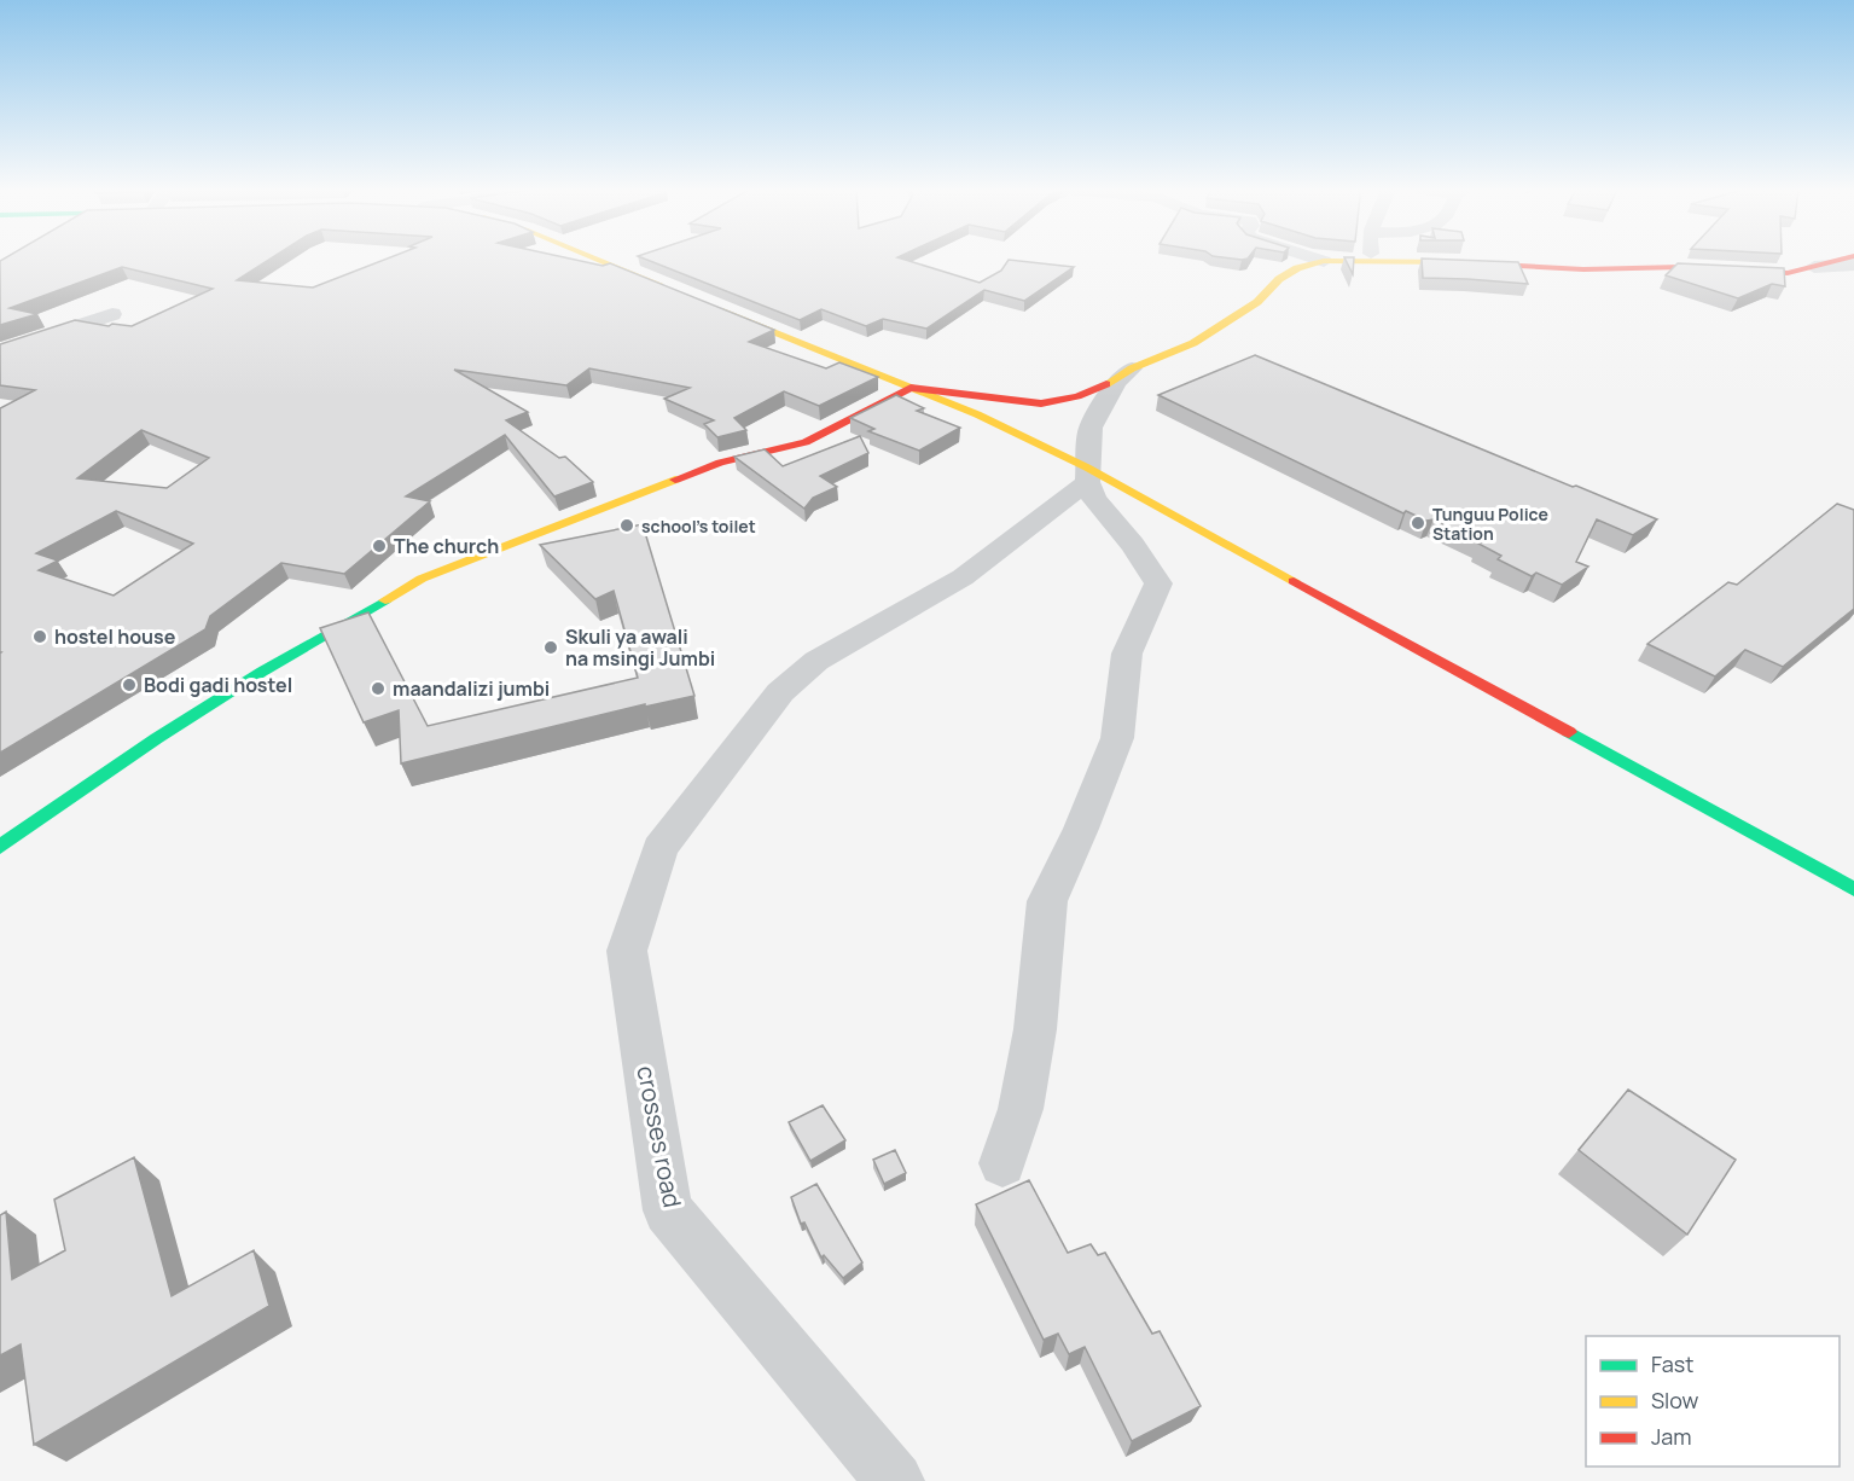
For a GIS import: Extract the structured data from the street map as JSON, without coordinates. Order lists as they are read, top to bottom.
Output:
{
  "streets": {
    "street": ["crosses road"]
  },
  "places": [
    "Tunguu Police Station",
    "school's toilet",
    "The church",
    "hostel house",
    "Skuli ya awali na msingi Jumbi",
    "Bodi gadi hostel",
    "maandalizi jumbi"
  ],
  "legend": ["Fast", "Slow", "Jam"]
}
